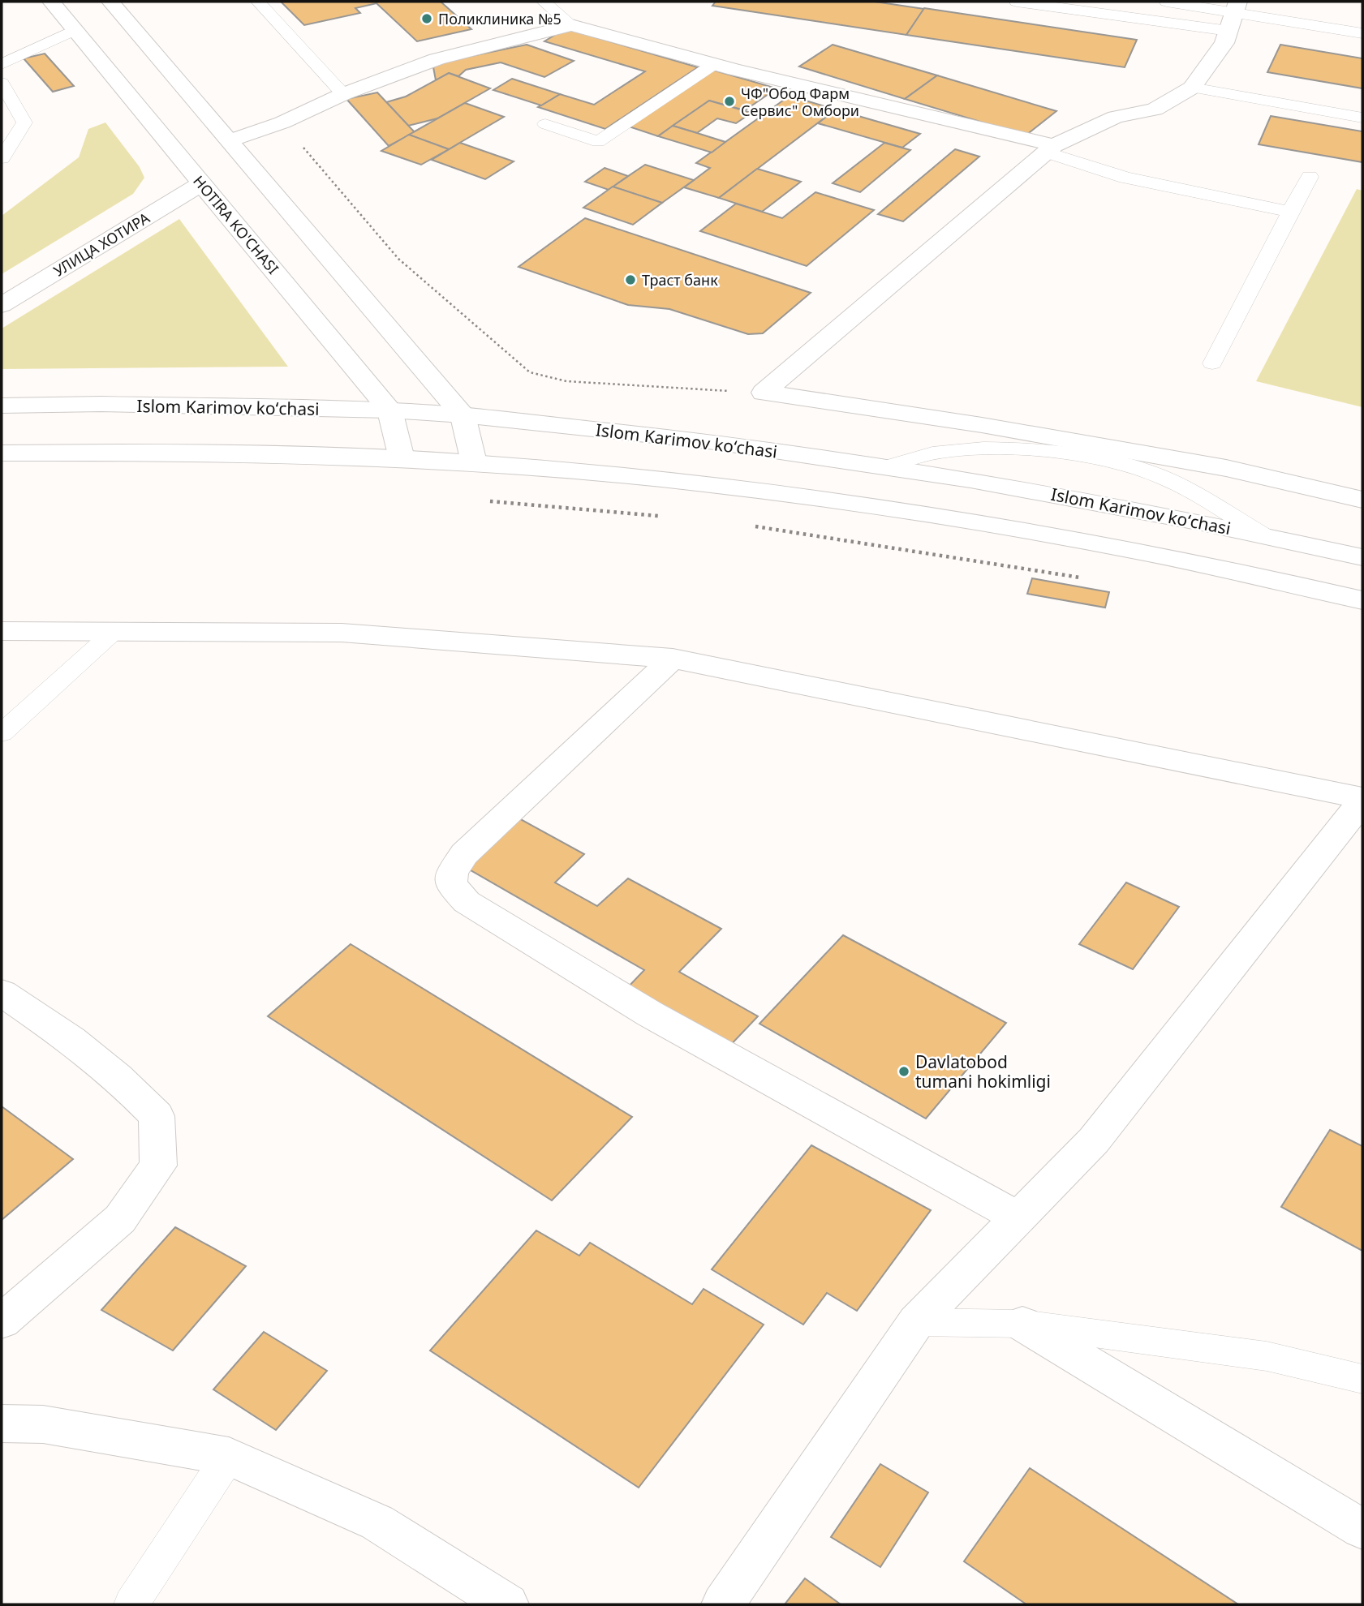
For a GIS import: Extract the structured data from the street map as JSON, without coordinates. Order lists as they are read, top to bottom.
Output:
{
  "streets": {
    "street": ["HOTIRA KO'CHASI", "УЛИЦА ХОТИРА", "Islom Karimov koʻchasi"]
  },
  "crossings": [
    ["HOTIRA KO'CHASI", "УЛИЦА ХОТИРА"],
    ["HOTIRA KO'CHASI", "Islom Karimov koʻchasi"]
  ],
  "places": [
    "Поликлиника №5",
    "ЧФ\"Обод Фарм Сервис\" Омбори",
    "Траст банк",
    "Davlatobod tumani hokimligi"
  ]
}
